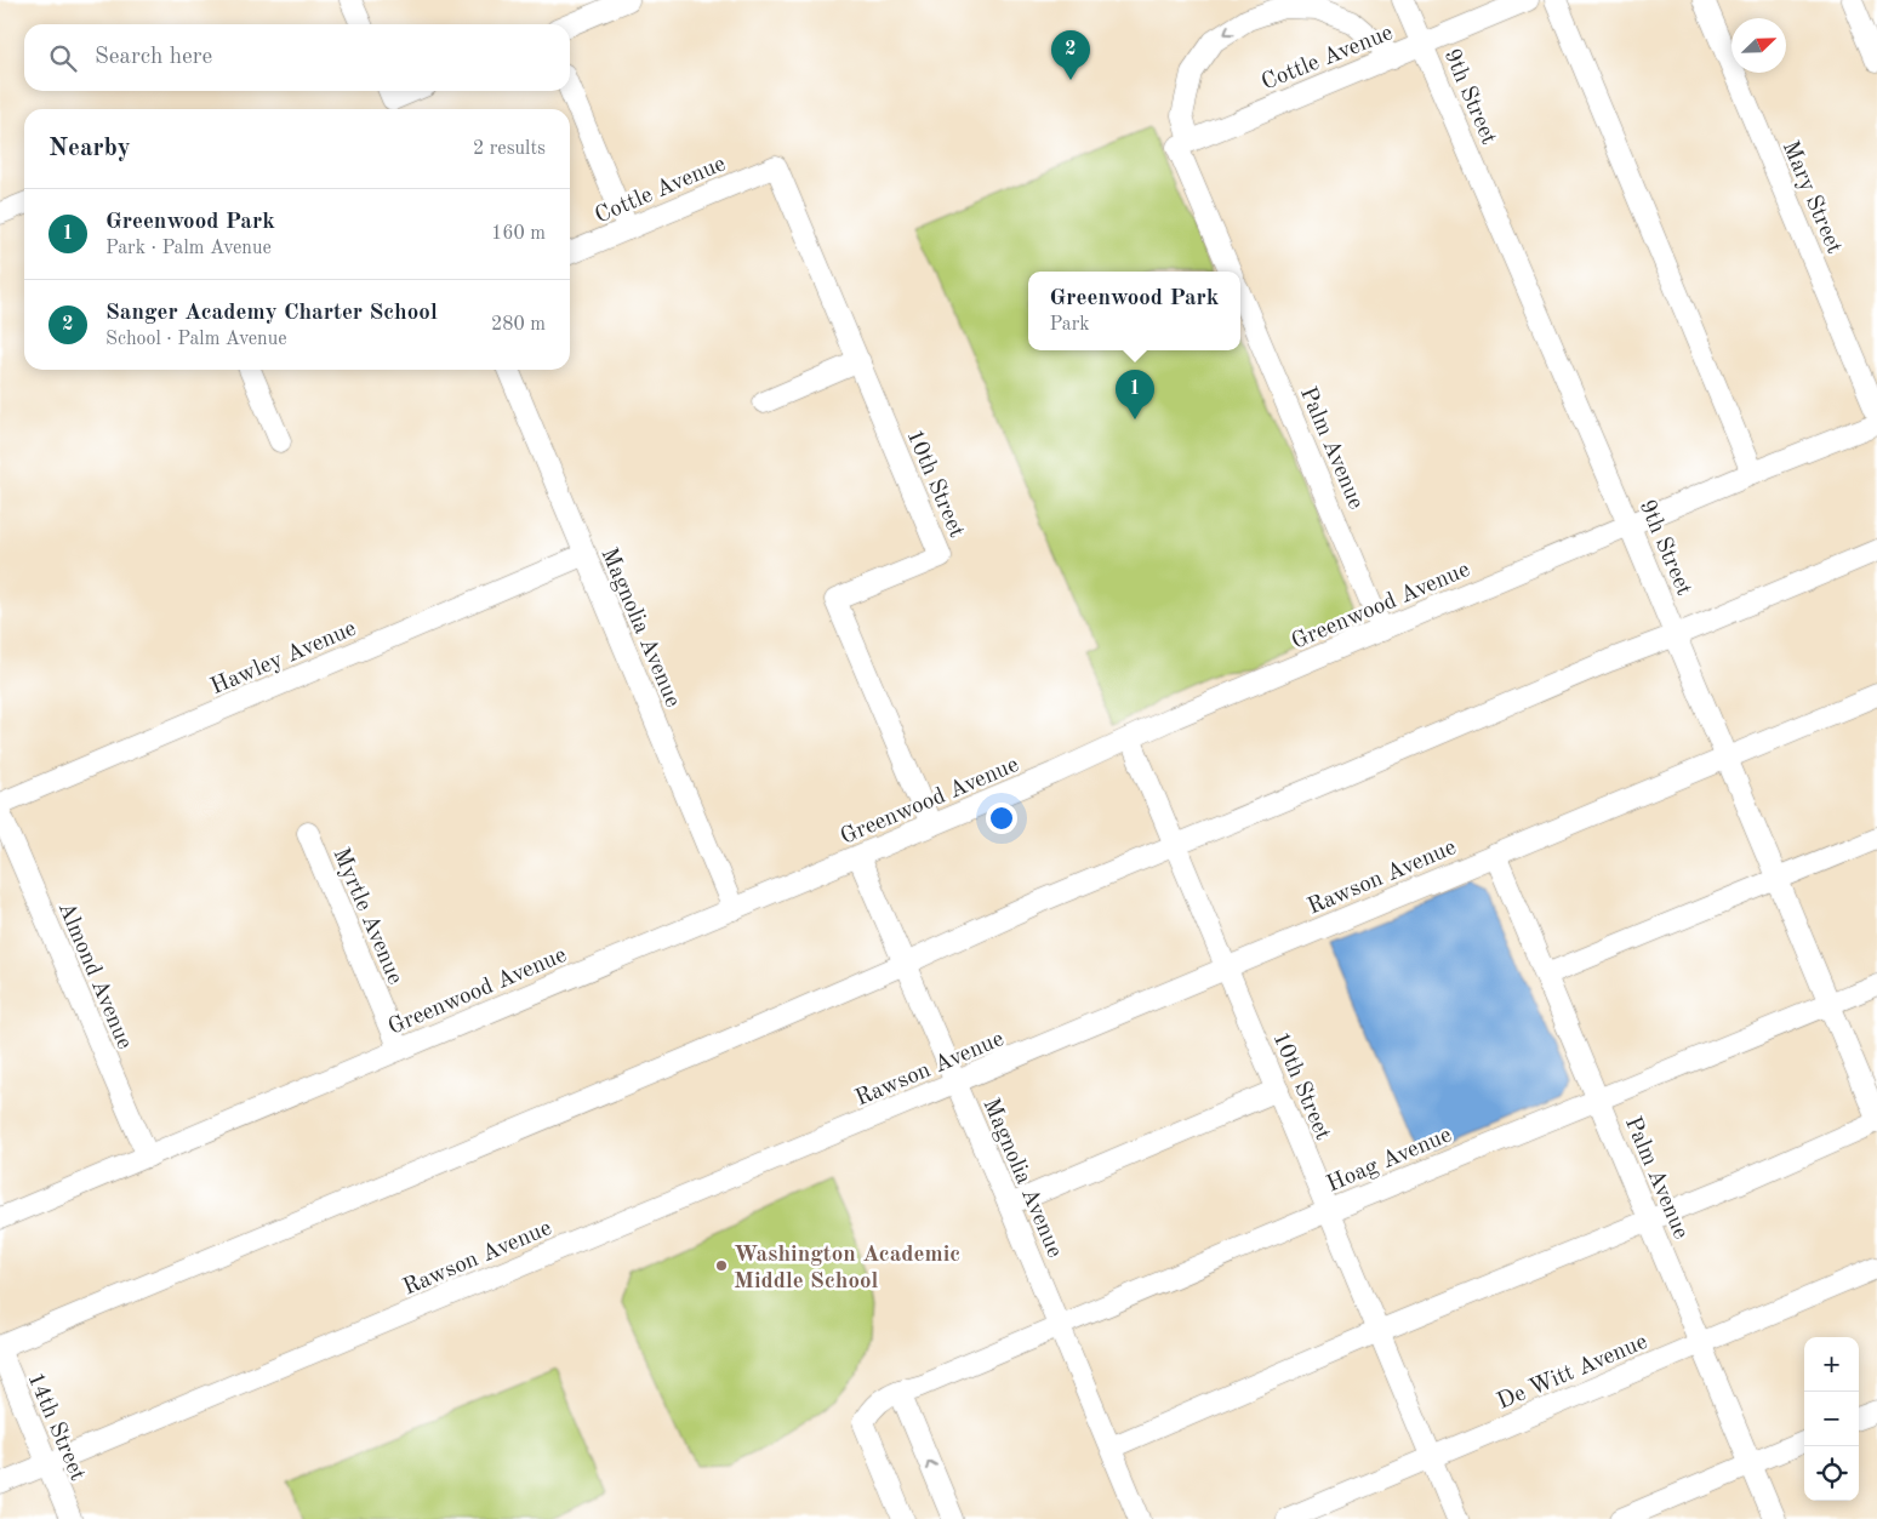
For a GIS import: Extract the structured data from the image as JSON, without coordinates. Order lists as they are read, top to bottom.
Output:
{
  "streets": {
    "street": [
      "Cottle Avenue",
      "9th Street",
      "Mary Street",
      "Palm Avenue",
      "10th Street",
      "Greenwood Avenue",
      "Magnolia Avenue",
      "Hawley Avenue",
      "Rawson Avenue",
      "Myrtle Avenue",
      "Almond Avenue",
      "Hoag Avenue",
      "De Witt Avenue",
      "14th Street"
    ]
  },
  "crossings": [
    ["Cottle Avenue", "9th Street"],
    ["Cottle Avenue", "10th Street"],
    ["9th Street", "Greenwood Avenue"],
    ["9th Street", "Rawson Avenue"],
    ["9th Street", "Hoag Avenue"],
    ["Palm Avenue", "Greenwood Avenue"],
    ["Palm Avenue", "Rawson Avenue"],
    ["Palm Avenue", "Hoag Avenue"],
    ["Palm Avenue", "De Witt Avenue"],
    ["10th Street", "Greenwood Avenue"],
    ["10th Street", "Rawson Avenue"],
    ["10th Street", "Hoag Avenue"],
    ["10th Street", "De Witt Avenue"],
    ["Greenwood Avenue", "Magnolia Avenue"],
    ["Greenwood Avenue", "Myrtle Avenue"],
    ["Greenwood Avenue", "Almond Avenue"],
    ["Magnolia Avenue", "Hawley Avenue"],
    ["Magnolia Avenue", "Rawson Avenue"],
    ["Magnolia Avenue", "Hoag Avenue"],
    ["Rawson Avenue", "14th Street"]
  ],
  "places": ["Washington Academic Middle School"],
  "north": "top right",
  "page": {
    "search": "Search here",
    "pins": ["2", "1"],
    "heading": ["Nearby", "2 results"],
    "list": [
      {
        "mark": "1",
        "name": "Greenwood Park",
        "note": "Park · Palm Avenue",
        "value": "160 m"
      },
      {
        "mark": "2",
        "name": "Sanger Academy Charter School",
        "note": "School · Palm Avenue",
        "value": "280 m"
      }
    ],
    "popup": ["Greenwood Park", "Park"],
    "map_buttons": ["+", "−"]
  }
}
